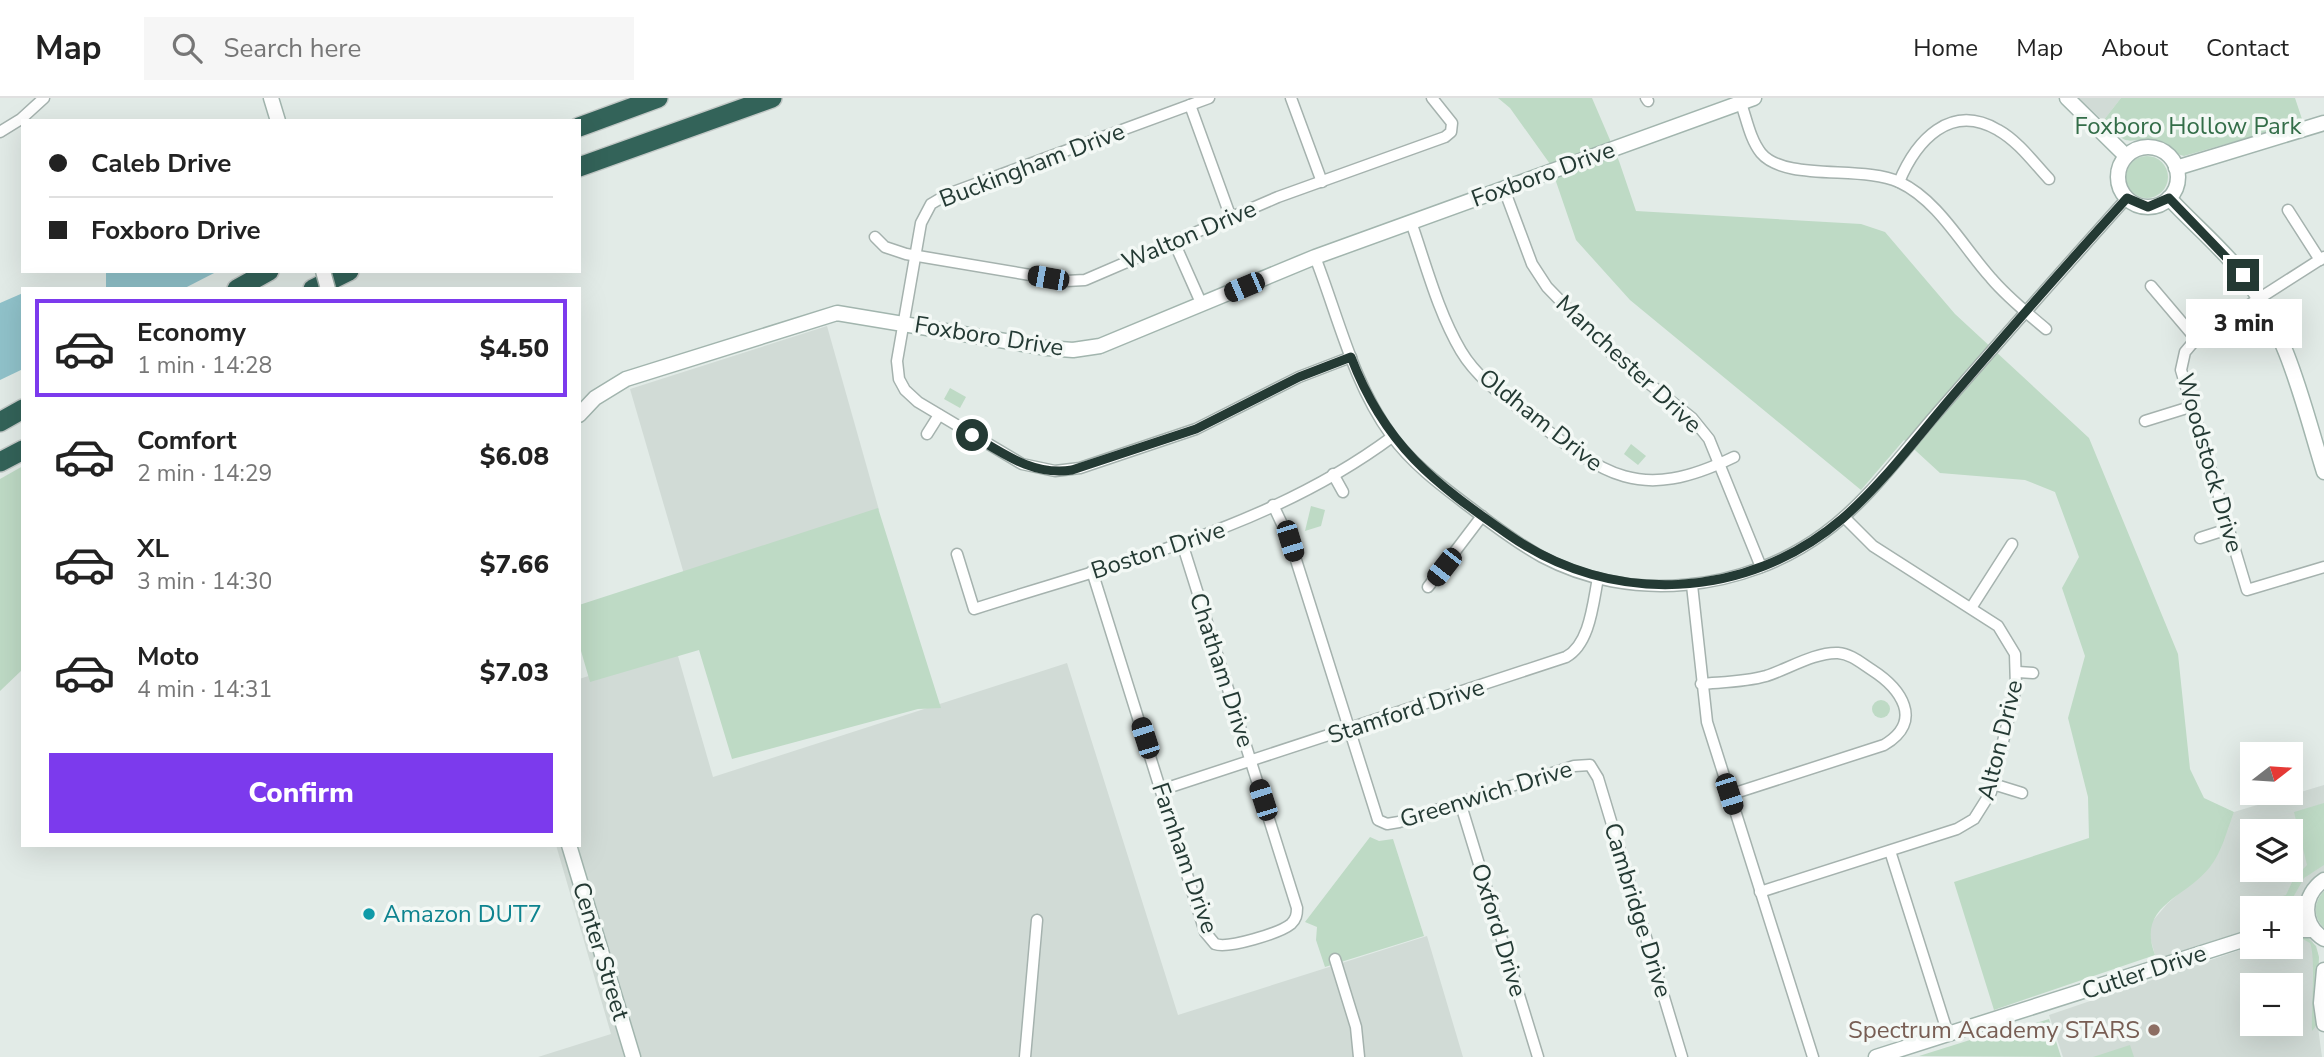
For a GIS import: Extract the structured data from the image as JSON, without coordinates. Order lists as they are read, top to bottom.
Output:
{
  "streets": {
    "street": [
      "Buckingham Drive",
      "Foxboro Drive",
      "Walton Drive",
      "Manchester Drive",
      "Oldham Drive",
      "Woodstock Drive",
      "Boston Drive",
      "Chatham Drive",
      "Stamford Drive",
      "Alton Drive",
      "Greenwich Drive",
      "Farnham Drive",
      "Cambridge Drive",
      "Oxford Drive",
      "Center Street",
      "Cutler Drive"
    ]
  },
  "crossings": [
    ["Buckingham Drive", "Foxboro Drive"],
    ["Buckingham Drive", "Walton Drive"],
    ["Foxboro Drive", "Manchester Drive"],
    ["Foxboro Drive", "Oldham Drive"],
    ["Manchester Drive", "Oldham Drive"],
    ["Boston Drive", "Chatham Drive"],
    ["Boston Drive", "Farnham Drive"],
    ["Chatham Drive", "Stamford Drive"],
    ["Chatham Drive", "Farnham Drive"],
    ["Stamford Drive", "Greenwich Drive"],
    ["Stamford Drive", "Farnham Drive"],
    ["Greenwich Drive", "Cambridge Drive"],
    ["Greenwich Drive", "Oxford Drive"]
  ],
  "parks": ["Foxboro Hollow Park"],
  "places": ["Amazon DUT7", "Spectrum Academy STARS"],
  "north": "right",
  "page": {
    "header": "Map",
    "search": "Search here",
    "nav": [
      "Home",
      "Map",
      "About",
      "Contact"
    ],
    "banner": ["Caleb Drive", "Foxboro Drive"],
    "bubble": "3 min",
    "list": [
      {
        "name": "Economy",
        "note": "1 min · 14:28",
        "value": "$4.50"
      },
      {
        "name": "Comfort",
        "note": "2 min · 14:29",
        "value": "$6.08"
      },
      {
        "name": "XL",
        "note": "3 min · 14:30",
        "value": "$7.66"
      },
      {
        "name": "Moto",
        "note": "4 min · 14:31",
        "value": "$7.03"
      }
    ],
    "buttons": "Confirm",
    "map_buttons": ["+", "−"]
  }
}
